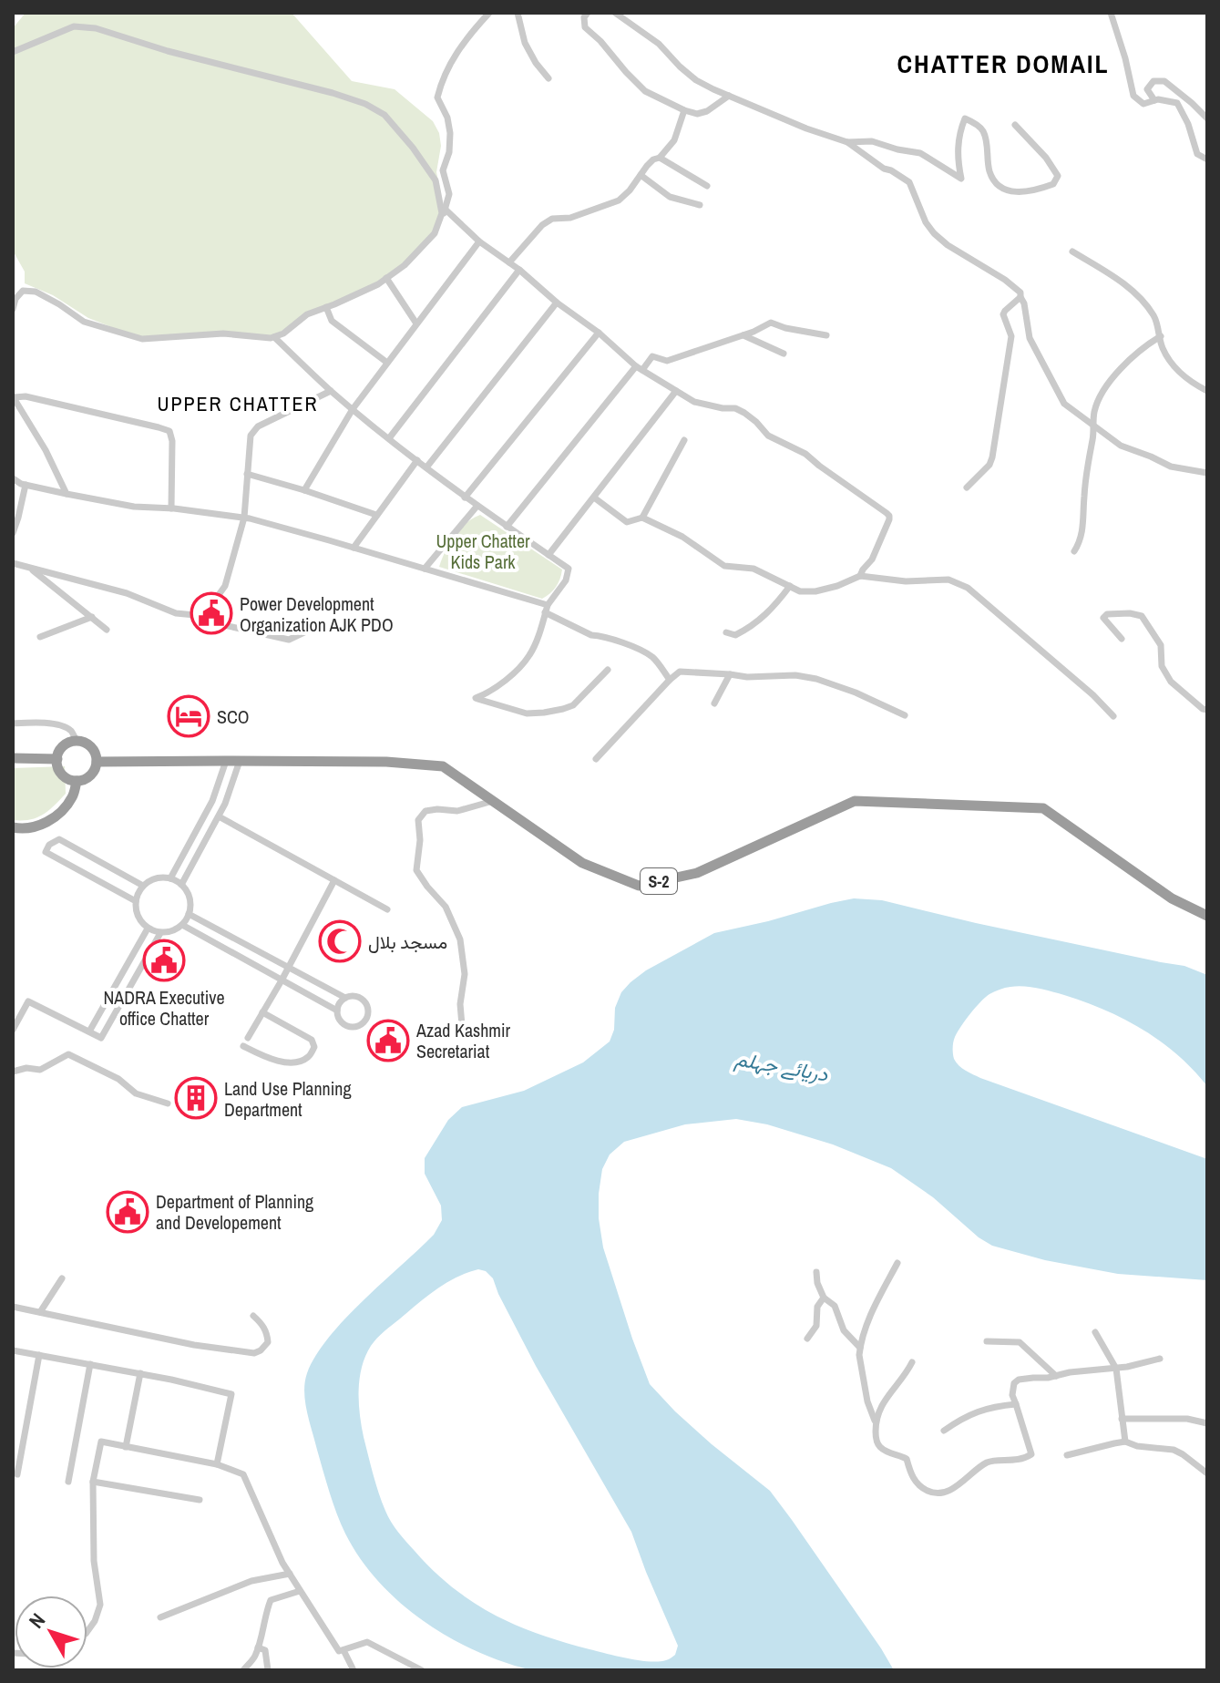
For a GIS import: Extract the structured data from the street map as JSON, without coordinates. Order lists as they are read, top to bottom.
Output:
{
  "streets": {
    "highway": ["S-2"]
  },
  "districts": ["CHATTER DOMAIL", "UPPER CHATTER"],
  "water": ["دریائے جہلم"],
  "parks": ["Upper Chatter Kids Park"],
  "places": {
    "public building": [
      "Power Development Organization AJK PDO",
      "NADRA Executive office Chatter",
      "Azad Kashmir Secretariat",
      "Department of Planning and Developement"
    ],
    "hotel": ["SCO"],
    "mosque": ["مسجد بلال"],
    "building": ["Land Use Planning Department"]
  },
  "north": "top left"
}
